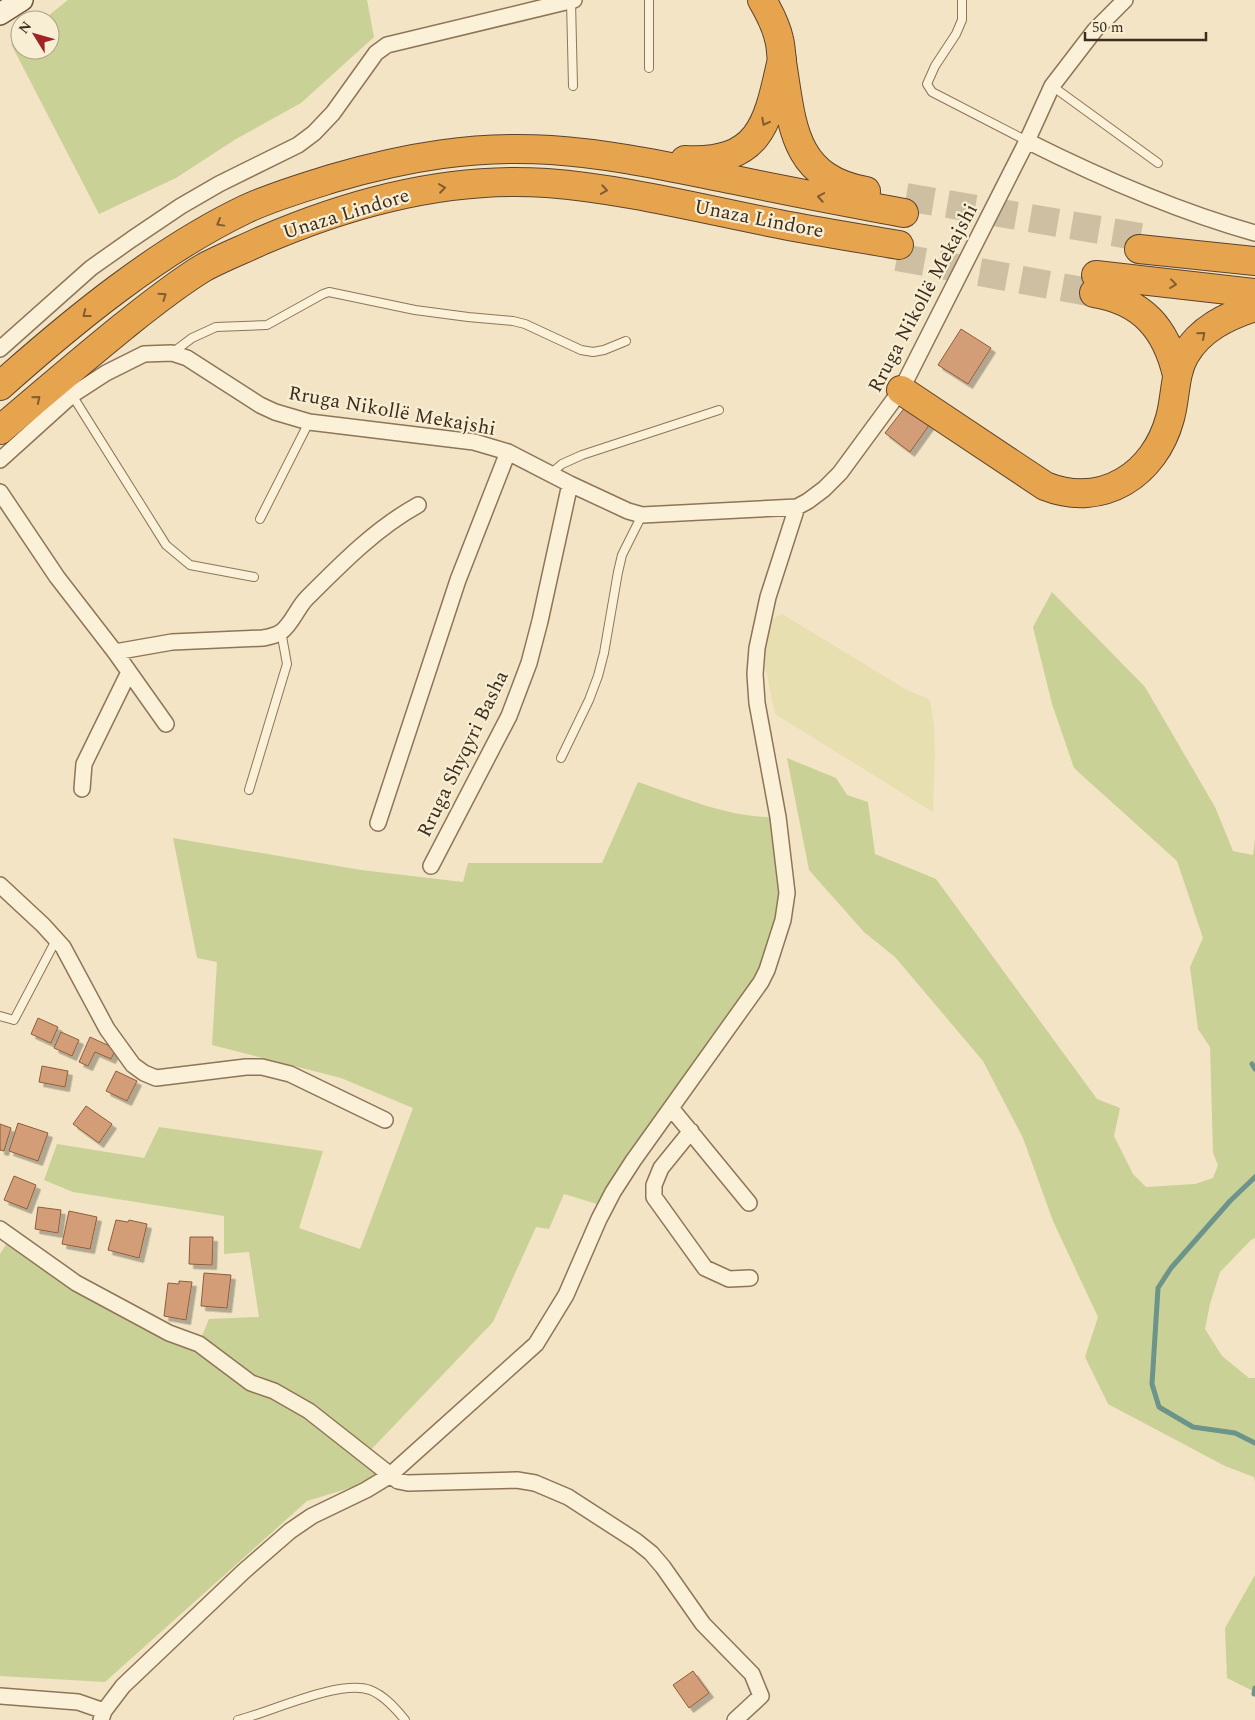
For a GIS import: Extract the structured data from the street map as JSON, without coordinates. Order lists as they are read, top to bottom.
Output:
{
  "streets": {
    "highway": ["Unaza Lindore"],
    "street": ["Rruga Nikollë Mekajshi", "Rruga Shyqyri Basha"]
  },
  "crossings": [
    ["Rruga Nikollë Mekajshi", "Rruga Shyqyri Basha"]
  ],
  "scale_bar": "50 m",
  "north": "top left"
}
